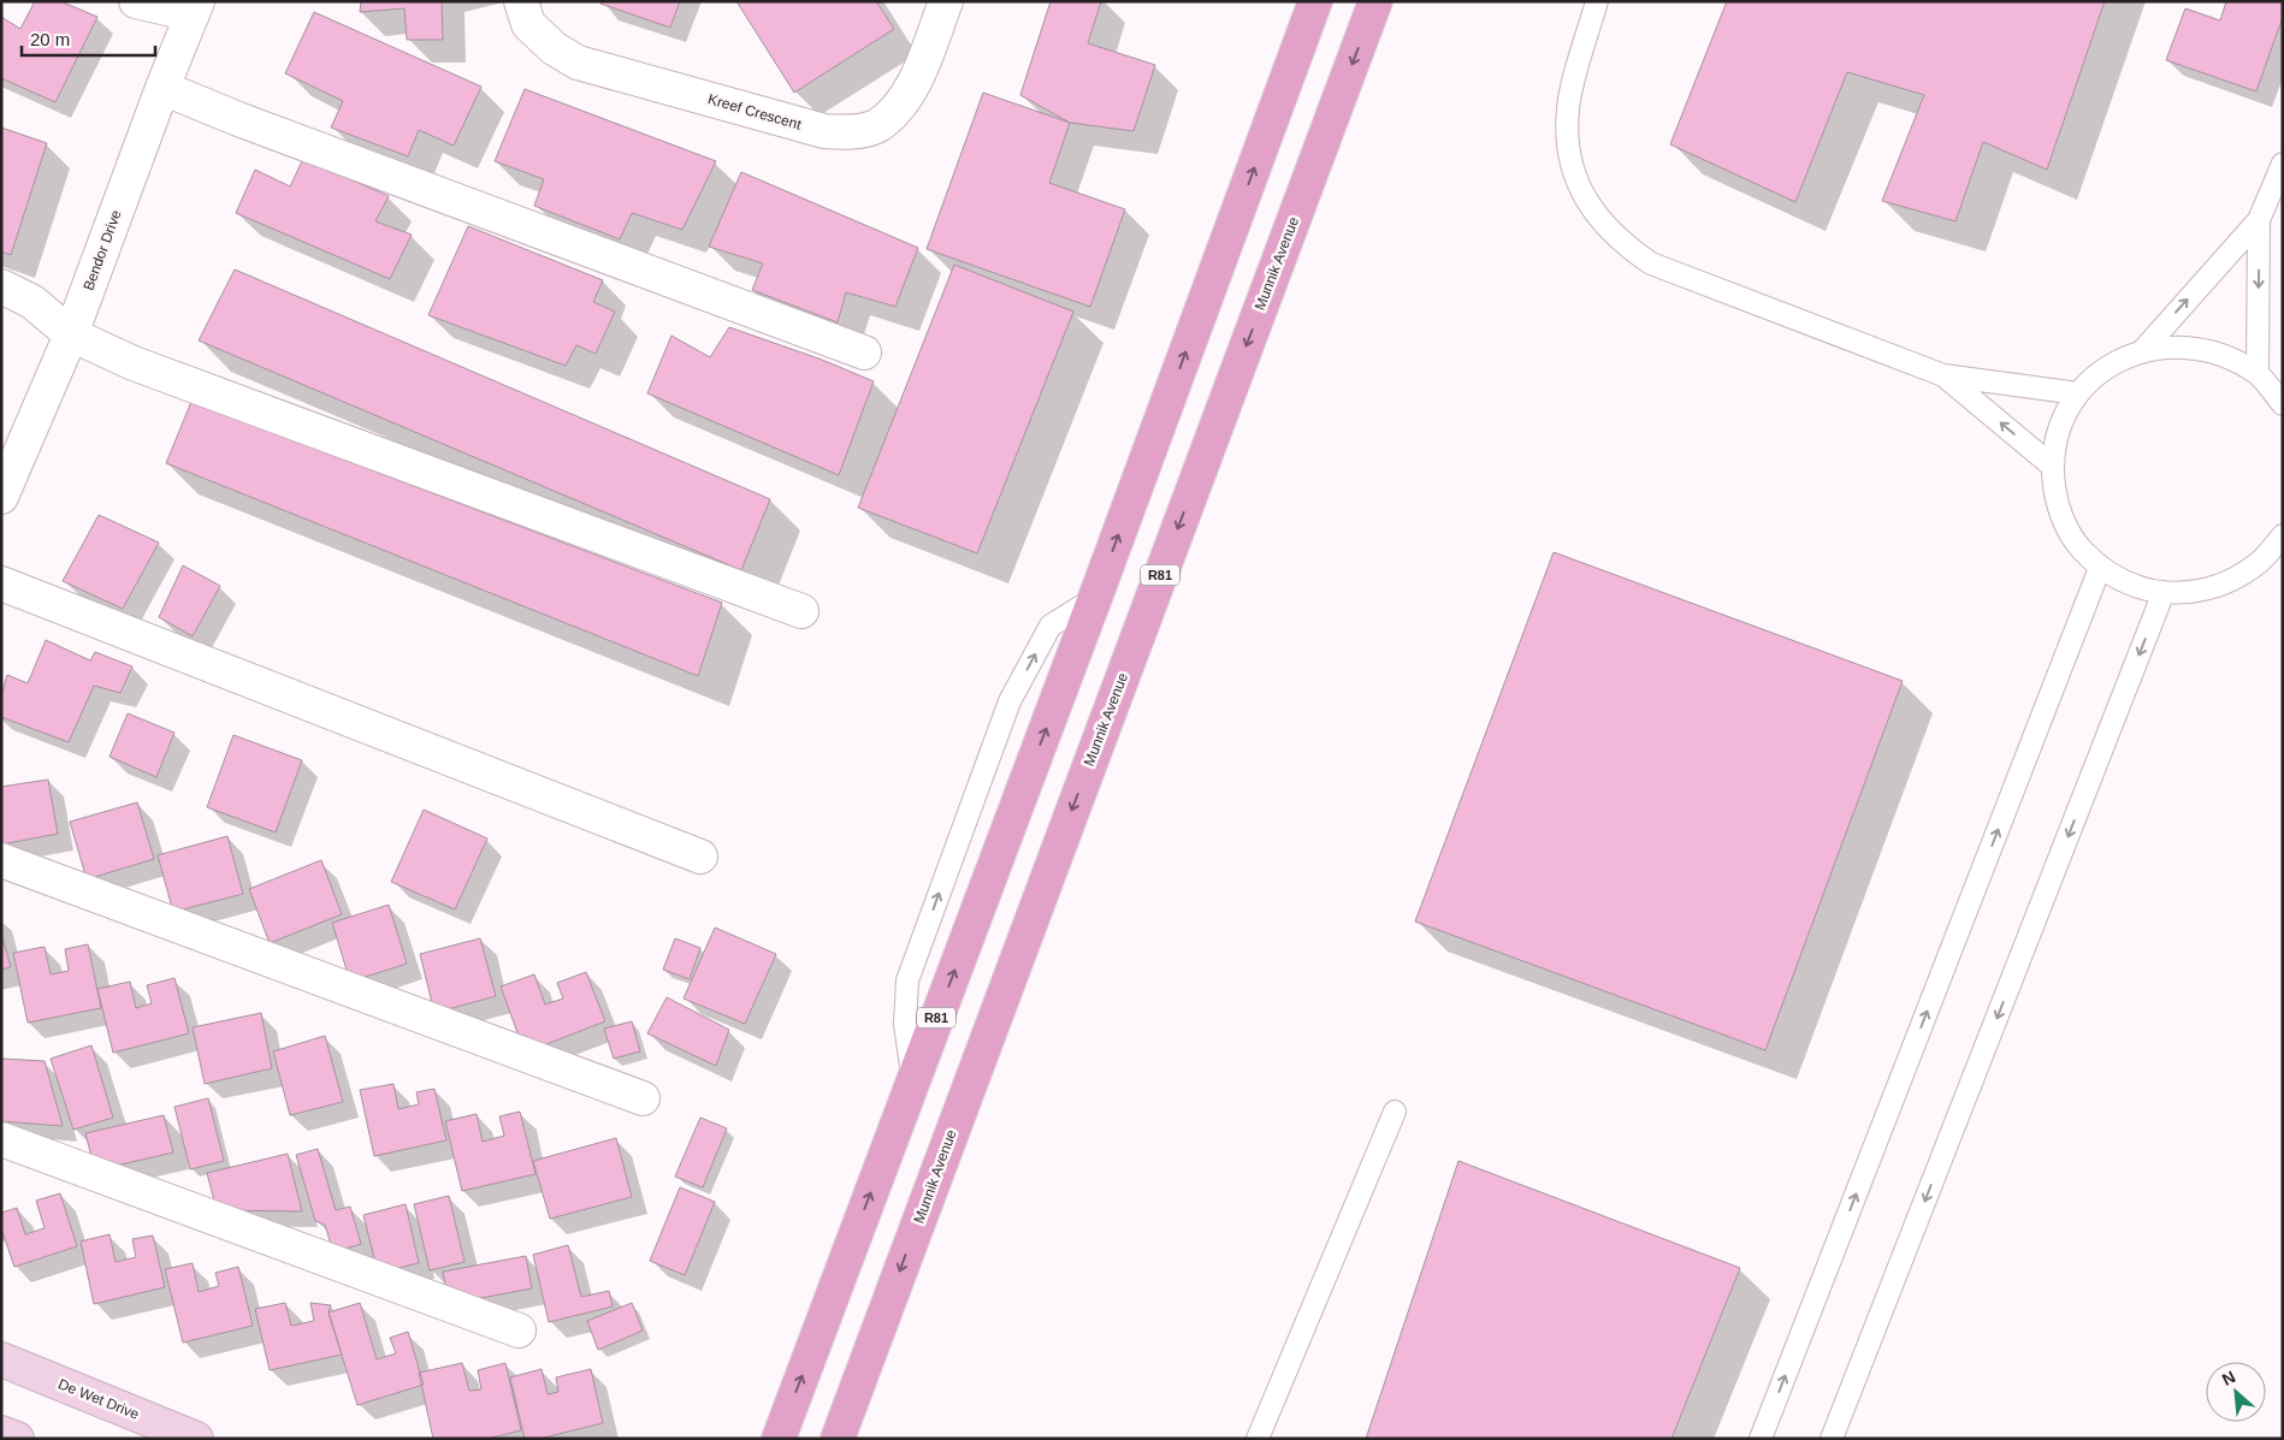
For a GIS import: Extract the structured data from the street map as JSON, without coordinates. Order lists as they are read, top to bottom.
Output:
{
  "streets": {
    "main road": ["Munnik Avenue", "R81"],
    "street": ["Kreef Crescent", "Bendor Drive", "De Wet Drive"]
  },
  "scale_bar": "20 m",
  "north": "top left"
}
